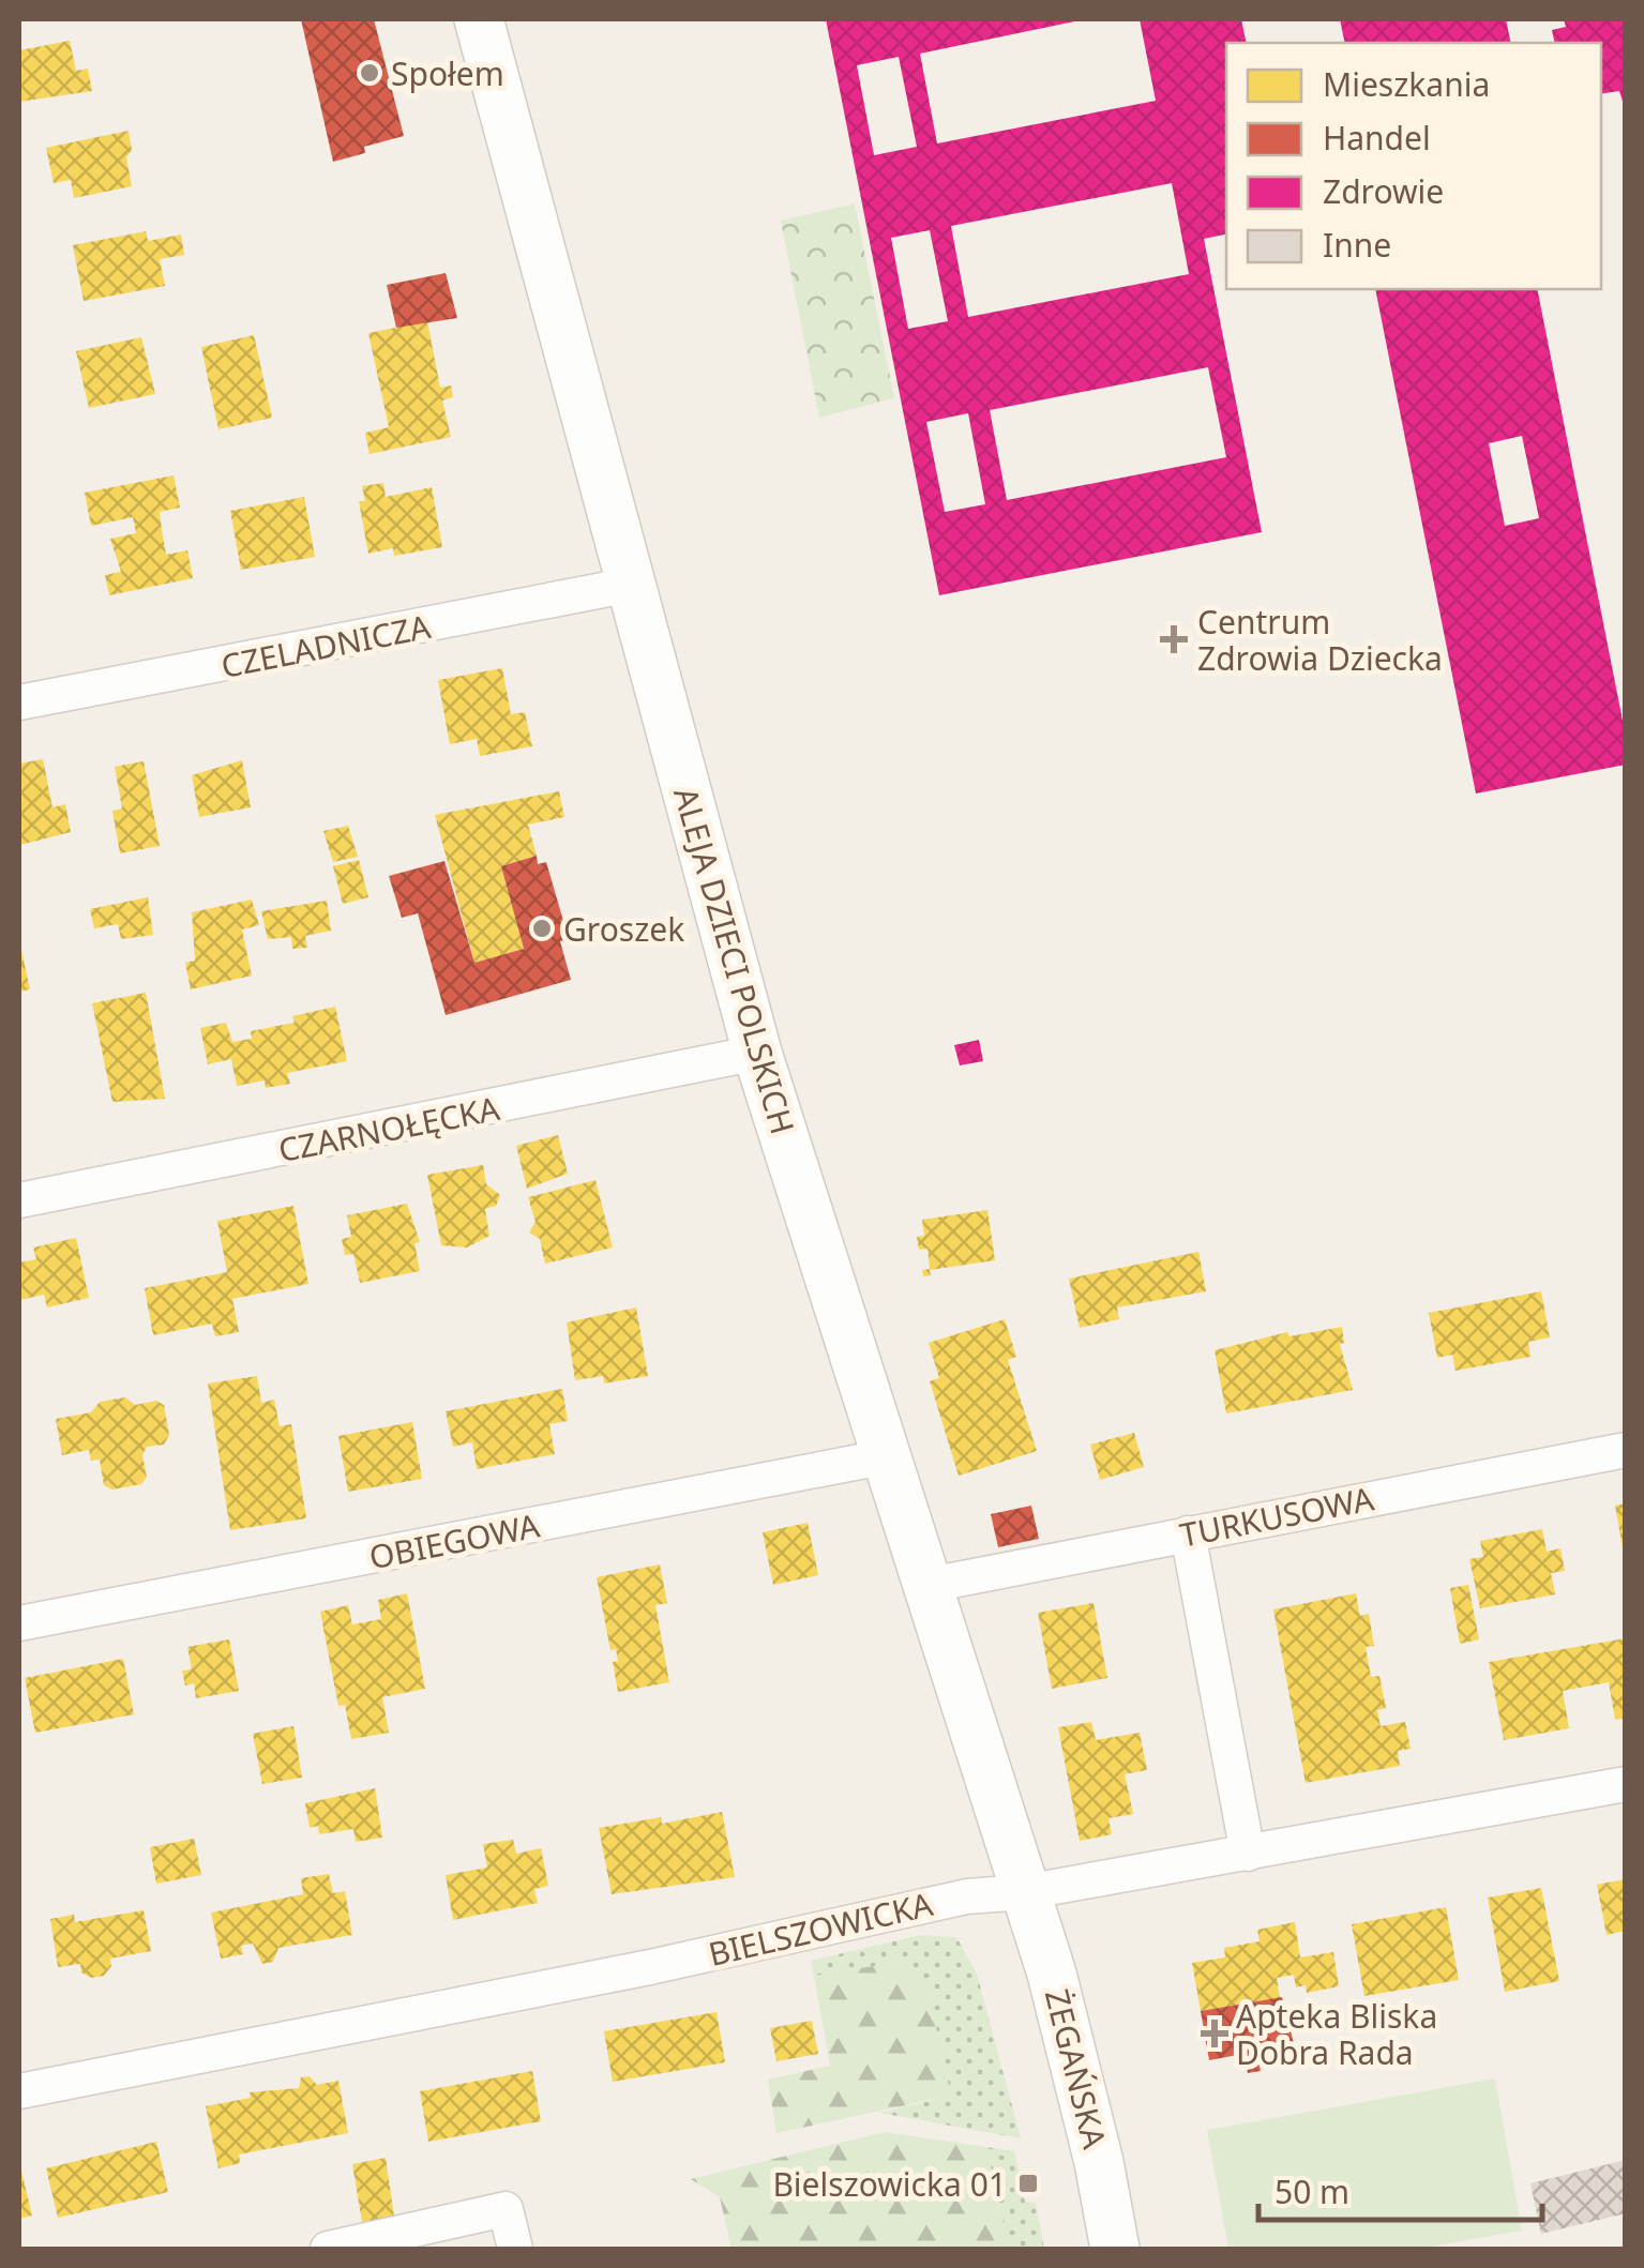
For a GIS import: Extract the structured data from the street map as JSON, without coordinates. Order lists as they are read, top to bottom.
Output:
{
  "streets": {
    "street": [
      "CZELADNICZA",
      "ALEJA DZIECI POLSKICH",
      "CZARNOŁĘCKA",
      "TURKUSOWA",
      "OBIEGOWA",
      "BIELSZOWICKA",
      "ŻEGAŃSKA"
    ]
  },
  "crossings": [
    ["CZELADNICZA", "ALEJA DZIECI POLSKICH"],
    ["ALEJA DZIECI POLSKICH", "CZARNOŁĘCKA"],
    ["ALEJA DZIECI POLSKICH", "TURKUSOWA"],
    ["ALEJA DZIECI POLSKICH", "OBIEGOWA"],
    ["ALEJA DZIECI POLSKICH", "BIELSZOWICKA"],
    ["ALEJA DZIECI POLSKICH", "ŻEGAŃSKA"],
    ["BIELSZOWICKA", "ŻEGAŃSKA"]
  ],
  "places": {
    "other": ["Społem", "Groszek"],
    "health": ["Centrum Zdrowia Dziecka", "Apteka Bliska Dobra Rada"],
    "transit": ["Bielszowicka 01"]
  },
  "legend": [
    "Mieszkania",
    "Handel",
    "Zdrowie",
    "Inne"
  ],
  "scale_bar": "50 m"
}
